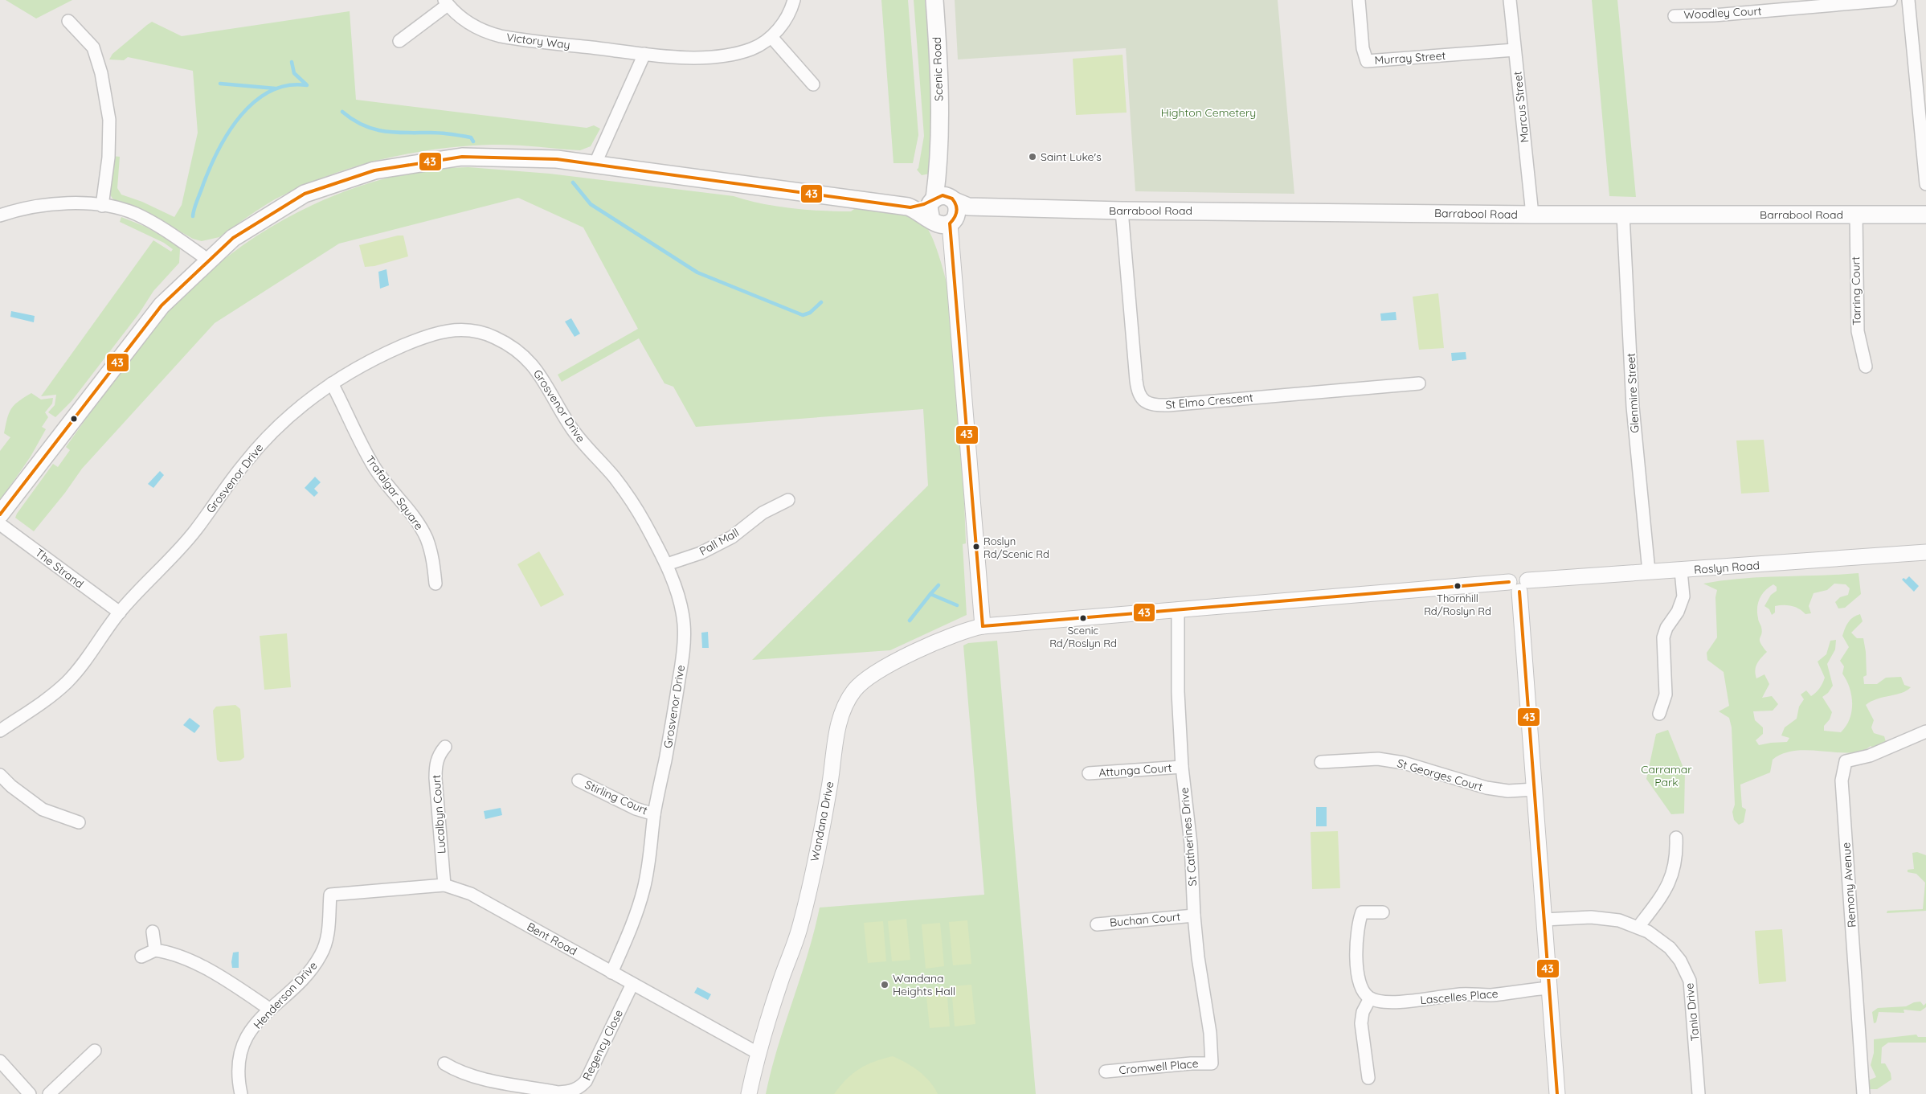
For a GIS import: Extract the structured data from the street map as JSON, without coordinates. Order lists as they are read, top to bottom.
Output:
{
  "streets": {
    "main road": ["Scenic Road", "Barrabool Road"],
    "street": [
      "Woodley Court",
      "Victory Way",
      "Murray Street",
      "Marcus Street",
      "Tarring Court",
      "Glenmire Street",
      "St Elmo Crescent",
      "Grosvenor Drive",
      "Trafalgar Square",
      "Pall Mall",
      "Roslyn Road",
      "The Strand",
      "Attunga Court",
      "St Georges Court",
      "Stirling Court",
      "Lucalbyn Court",
      "Wandana Drive",
      "St Catherines Drive",
      "Remony Avenue",
      "Buchan Court",
      "Bent Road",
      "Henderson Drive",
      "Lascelles Place",
      "Tania Drive",
      "Regency Close",
      "Cromwell Place"
    ]
  },
  "crossings": [
    ["Murray Street", "Marcus Street"],
    ["Scenic Road", "Barrabool Road"],
    ["Marcus Street", "Barrabool Road"],
    ["Barrabool Road", "Tarring Court"],
    ["Barrabool Road", "Glenmire Street"],
    ["Barrabool Road", "St Elmo Crescent"],
    ["Glenmire Street", "Roslyn Road"],
    ["Grosvenor Drive", "Trafalgar Square"],
    ["Grosvenor Drive", "Pall Mall"],
    ["Grosvenor Drive", "The Strand"],
    ["Grosvenor Drive", "Stirling Court"],
    ["Grosvenor Drive", "Bent Road"],
    ["Roslyn Road", "Wandana Drive"],
    ["Roslyn Road", "St Catherines Drive"],
    ["Attunga Court", "St Catherines Drive"],
    ["Lucalbyn Court", "Bent Road"],
    ["Wandana Drive", "Bent Road"],
    ["St Catherines Drive", "Buchan Court"],
    ["St Catherines Drive", "Cromwell Place"],
    ["Bent Road", "Henderson Drive"],
    ["Bent Road", "Regency Close"]
  ],
  "parks": ["Highton Cemetery", "Carramar Park"],
  "places": [
    "Saint Luke's",
    "Roslyn Rd/Scenic Rd",
    "Thornhill Rd/Roslyn Rd",
    "Scenic Rd/Roslyn Rd",
    "Wandana Heights Hall"
  ],
  "lines": ["transit line 43"]
}
